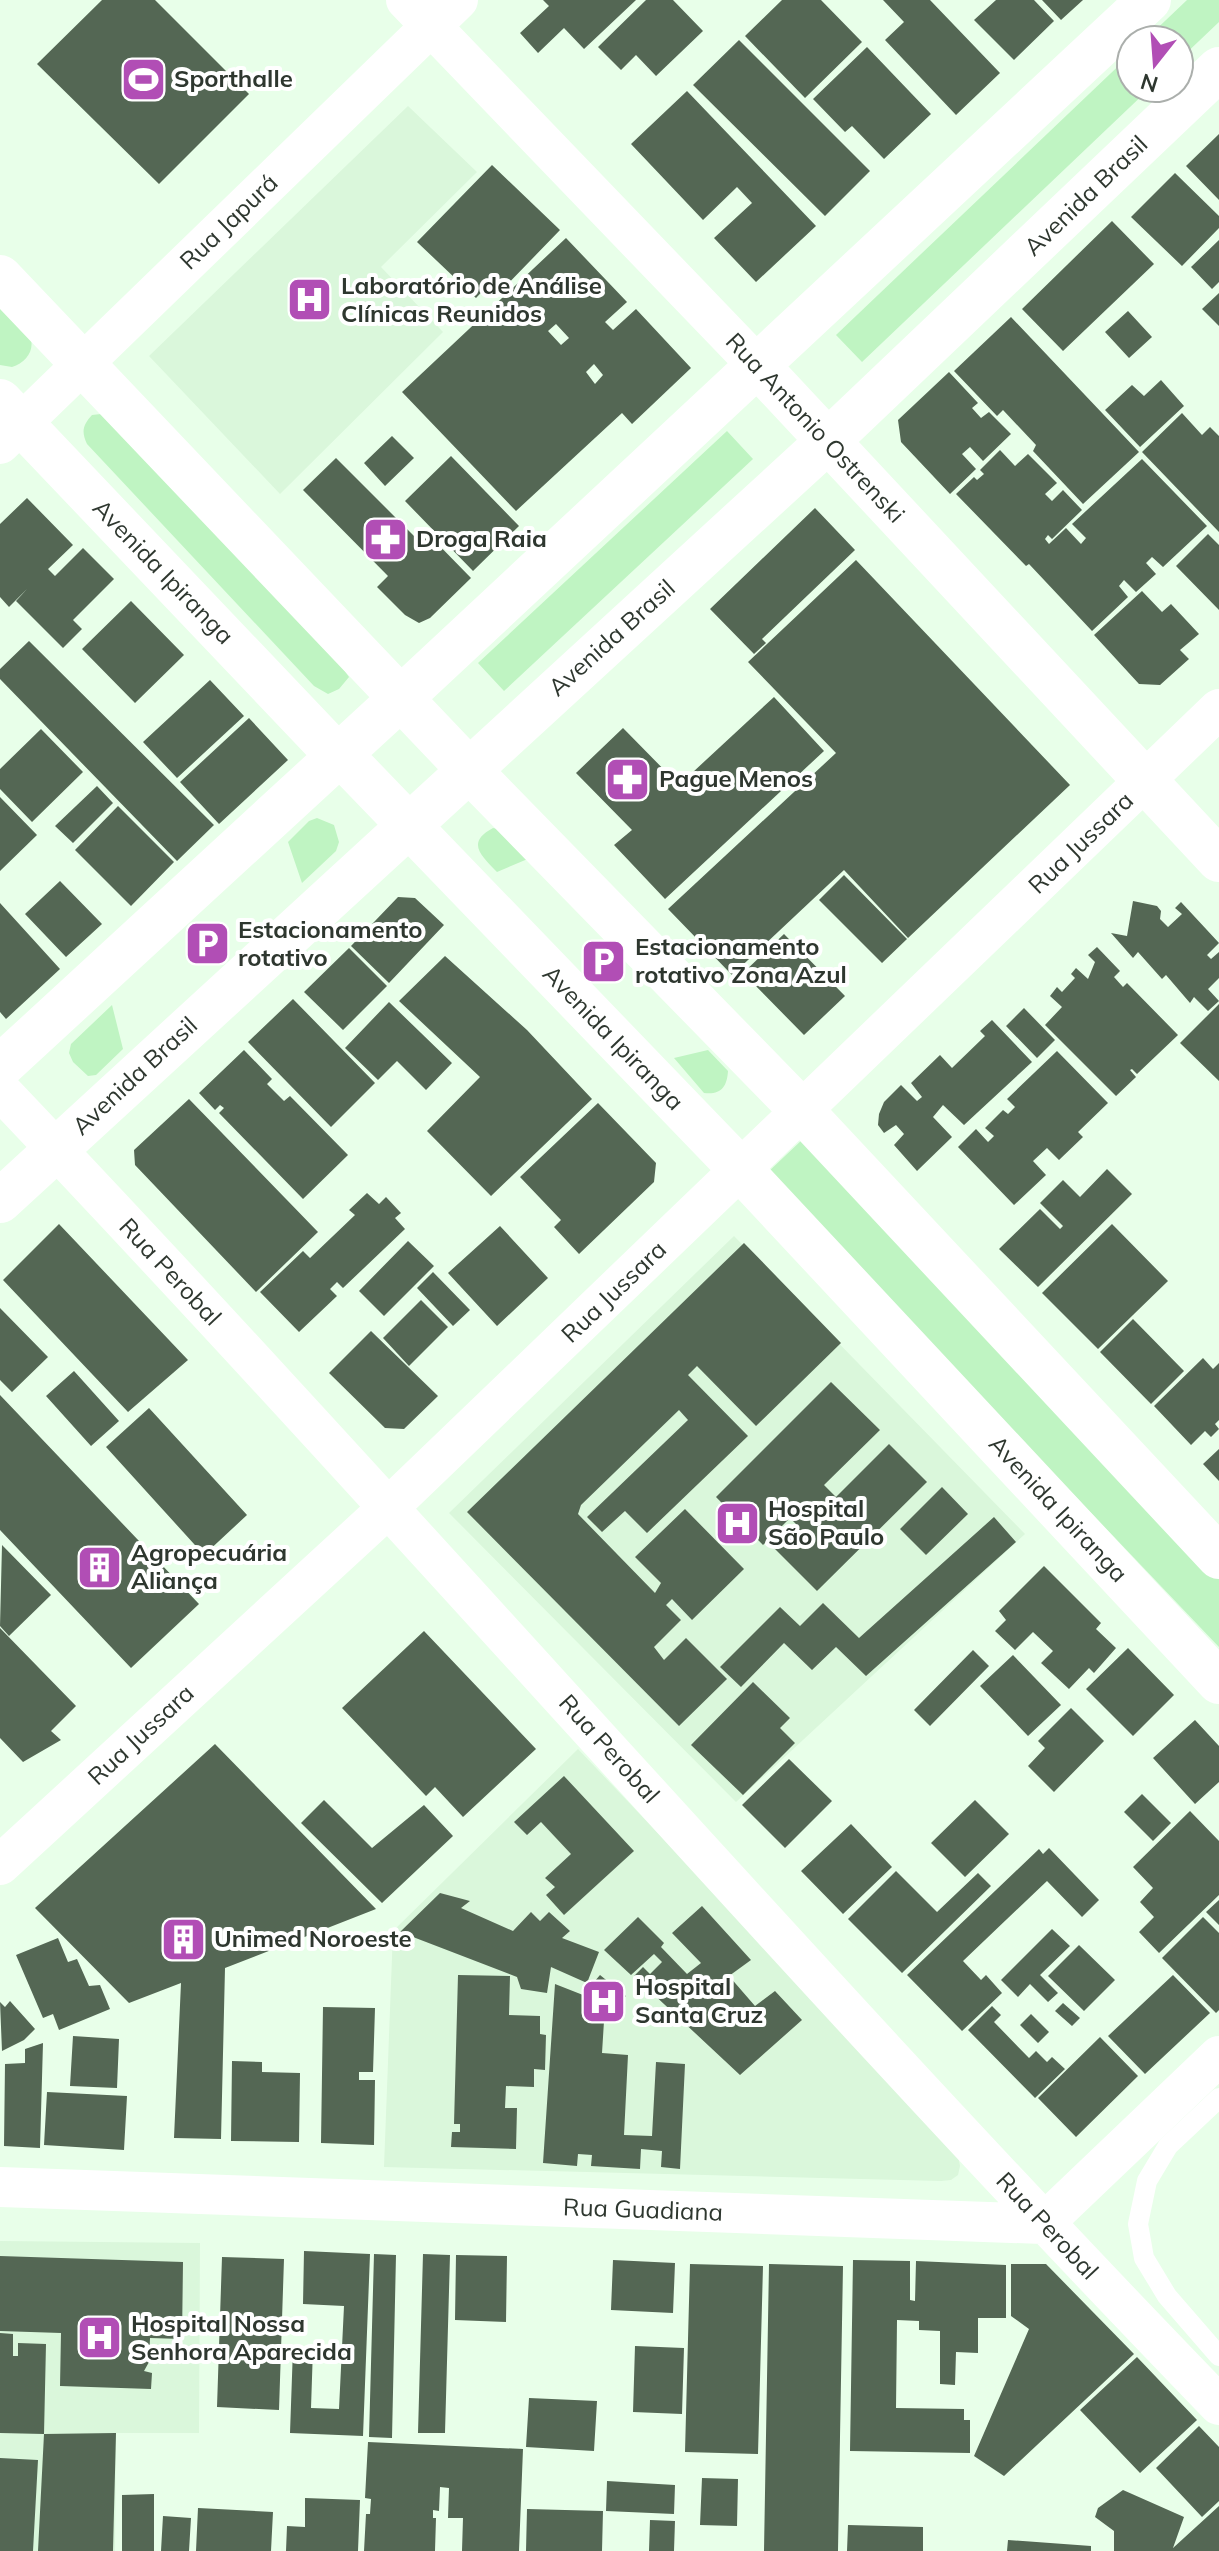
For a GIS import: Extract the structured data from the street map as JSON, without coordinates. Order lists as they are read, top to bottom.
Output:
{
  "streets": {
    "street": [
      "Avenida Brasil",
      "Rua Japurá",
      "Rua Antonio Ostrenski",
      "Avenida Ipiranga",
      "Rua Jussara",
      "Rua Perobal",
      "Rua Guadiana"
    ]
  },
  "crossings": [
    ["Avenida Brasil", "Rua Antonio Ostrenski"],
    ["Avenida Brasil", "Avenida Ipiranga"],
    ["Avenida Brasil", "Rua Perobal"],
    ["Rua Japurá", "Rua Antonio Ostrenski"],
    ["Rua Japurá", "Avenida Ipiranga"],
    ["Rua Antonio Ostrenski", "Rua Jussara"],
    ["Avenida Ipiranga", "Rua Jussara"],
    ["Rua Jussara", "Rua Perobal"],
    ["Rua Perobal", "Rua Guadiana"]
  ],
  "places": {
    "sports": ["Sporthalle"],
    "hospital": [
      "Laboratório de Análise Clínicas Reunidos",
      "Hospital São Paulo",
      "Hospital Santa Cruz",
      "Hospital Nossa Senhora Aparecida"
    ],
    "pharmacy": ["Droga Raia", "Pague Menos"],
    "parking": ["Estacionamento rotativo", "Estacionamento rotativo Zona Azul"],
    "building": ["Agropecuária Aliança", "Unimed Noroeste"]
  },
  "north": "bottom"
}
